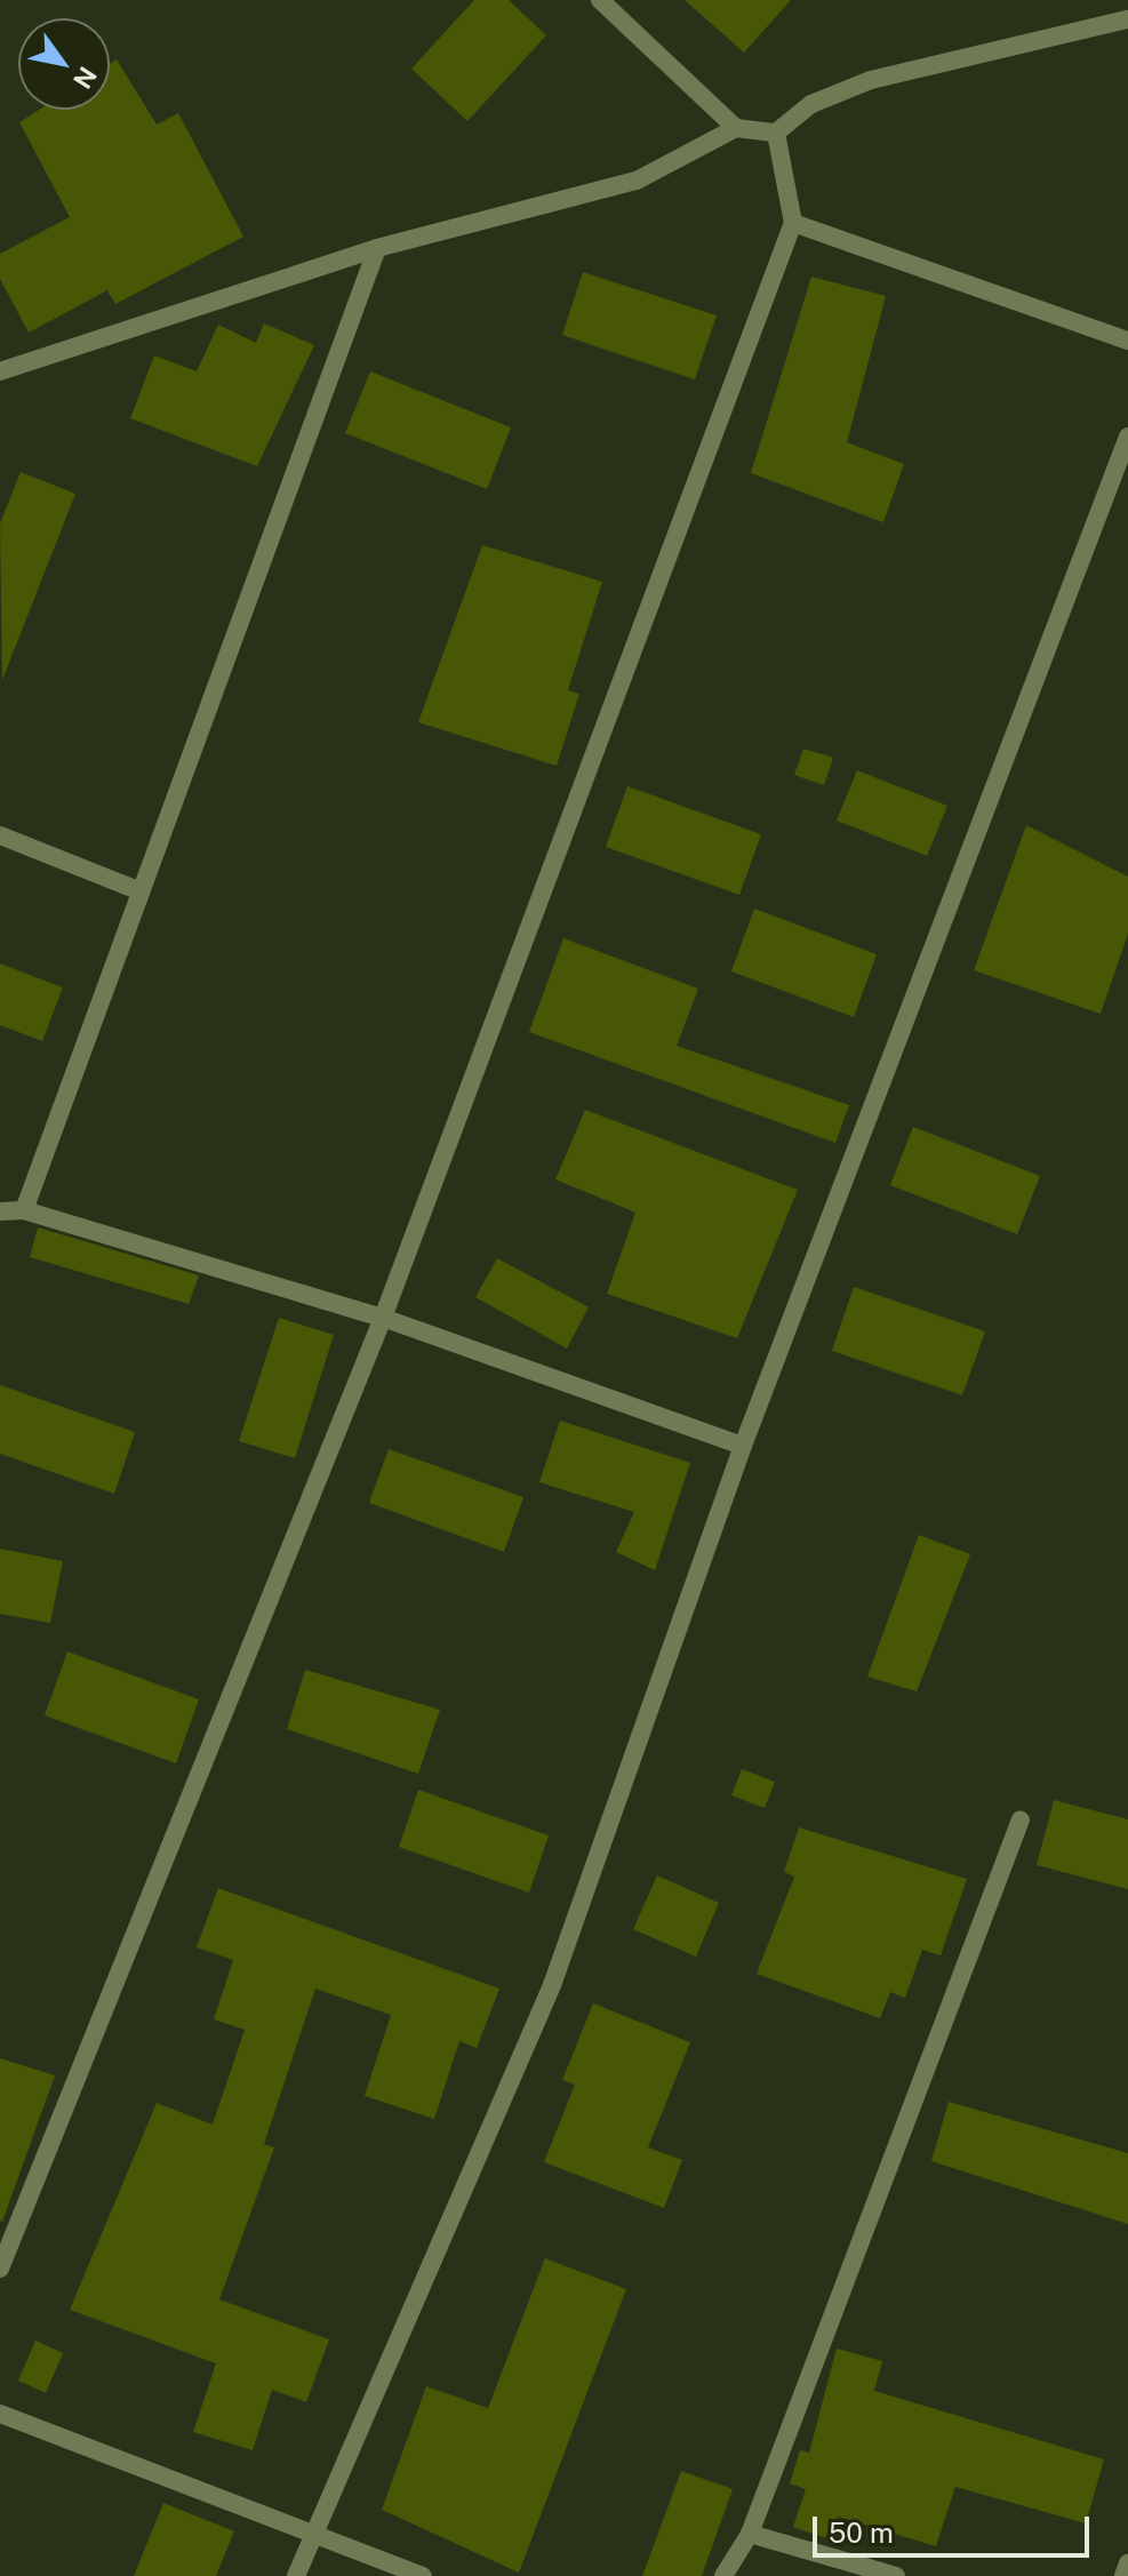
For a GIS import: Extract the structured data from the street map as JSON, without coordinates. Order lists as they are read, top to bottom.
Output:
{
  "scale_bar": "50 m",
  "north": "bottom right"
}
